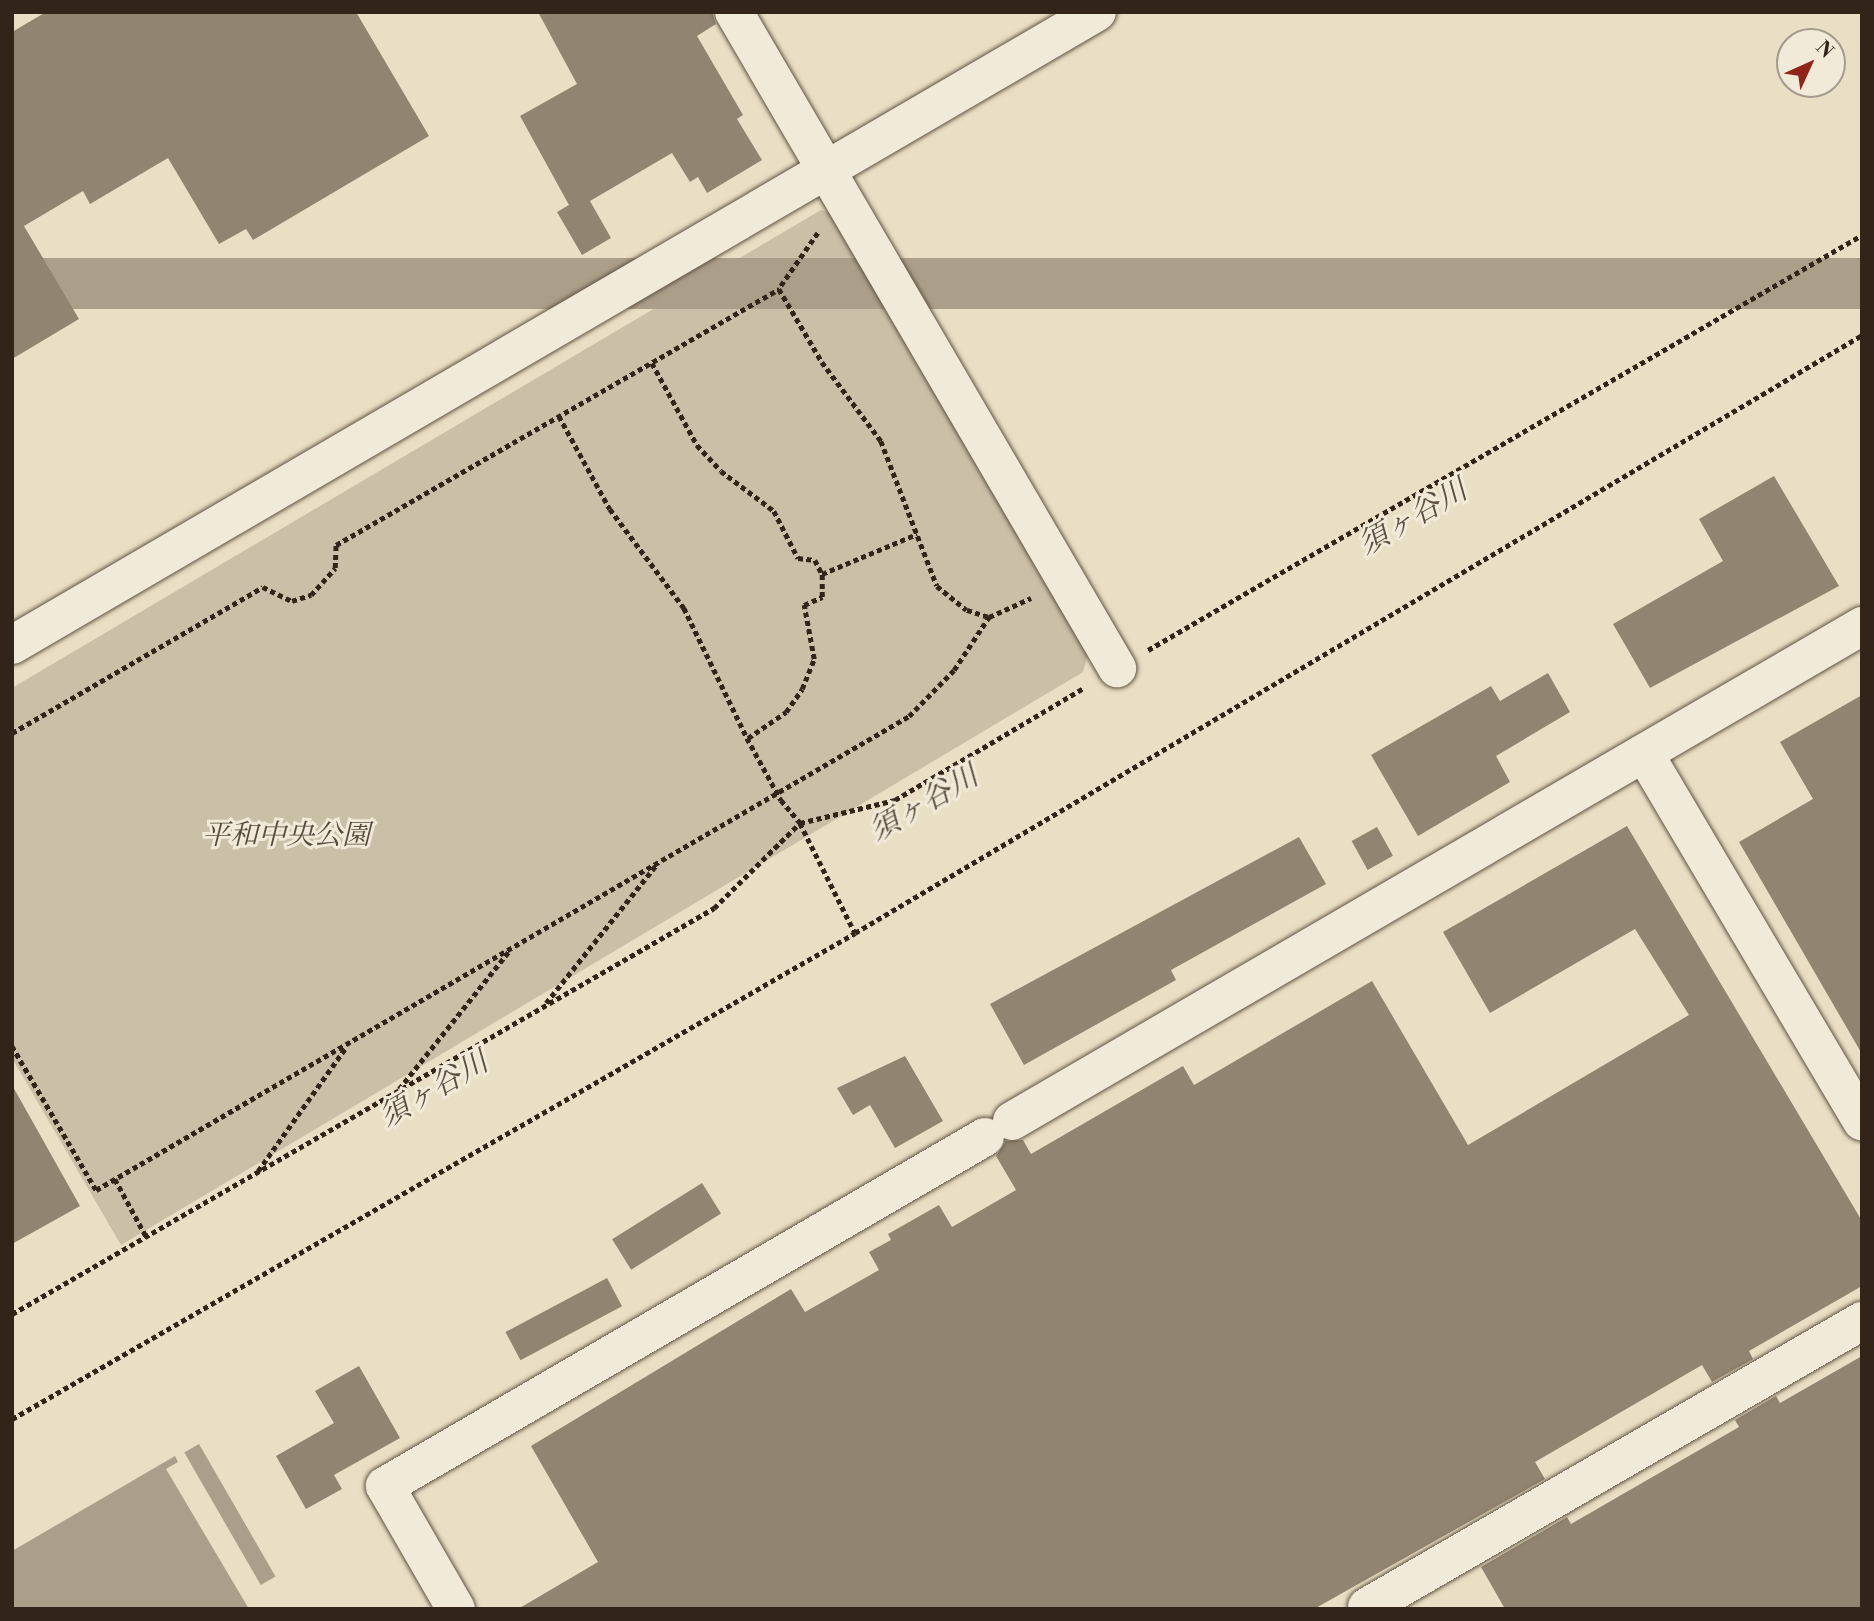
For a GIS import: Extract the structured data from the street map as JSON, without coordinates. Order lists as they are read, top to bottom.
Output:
{
  "water": ["須ヶ谷川"],
  "parks": ["平和中央公園"],
  "north": "top right"
}
